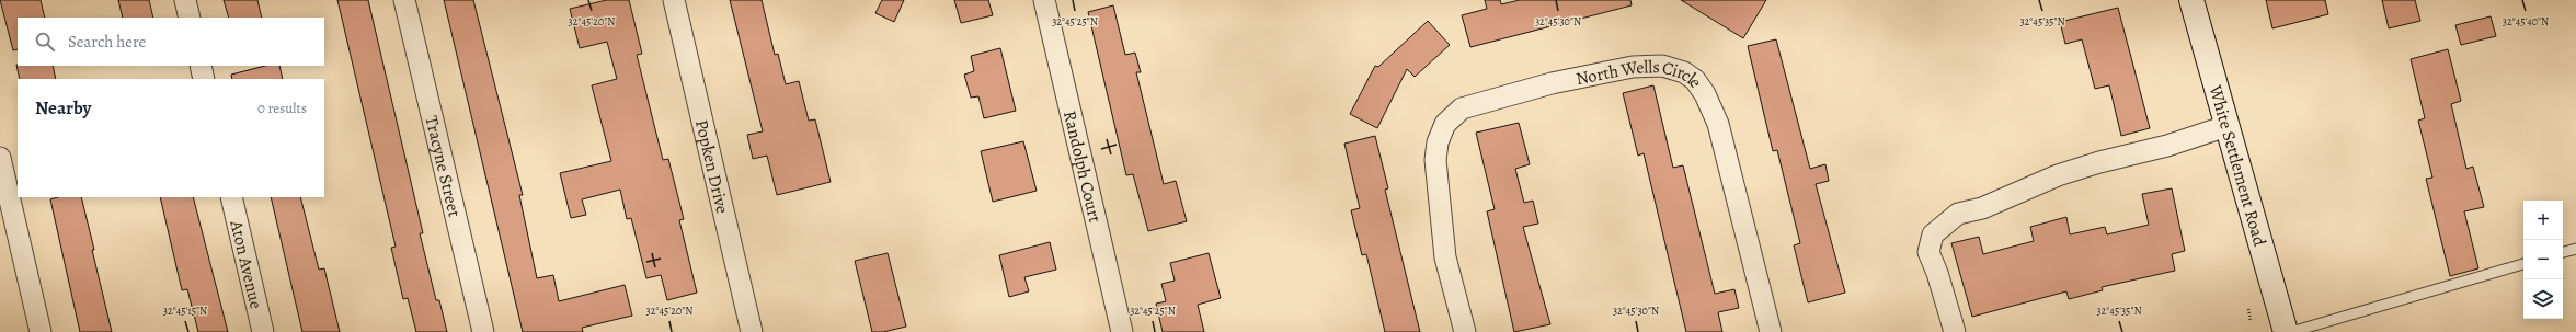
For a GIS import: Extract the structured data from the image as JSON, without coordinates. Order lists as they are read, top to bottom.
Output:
{
  "streets": {
    "main road": ["White Settlement Road"],
    "street": [
      "North Wells Circle",
      "Tracyne Street",
      "Popken Drive",
      "Randolph Court",
      "Aton Avenue"
    ]
  },
  "page": {
    "search": "Search here",
    "heading": ["Nearby", "0 results"],
    "map_buttons": ["+", "−"]
  },
  "coordinates": [
    "32°45'40\"N",
    "32°45'20\"N",
    "32°45'25\"N",
    "32°45'30\"N",
    "32°45'35\"N",
    "32°45'15\"N"
  ]
}
